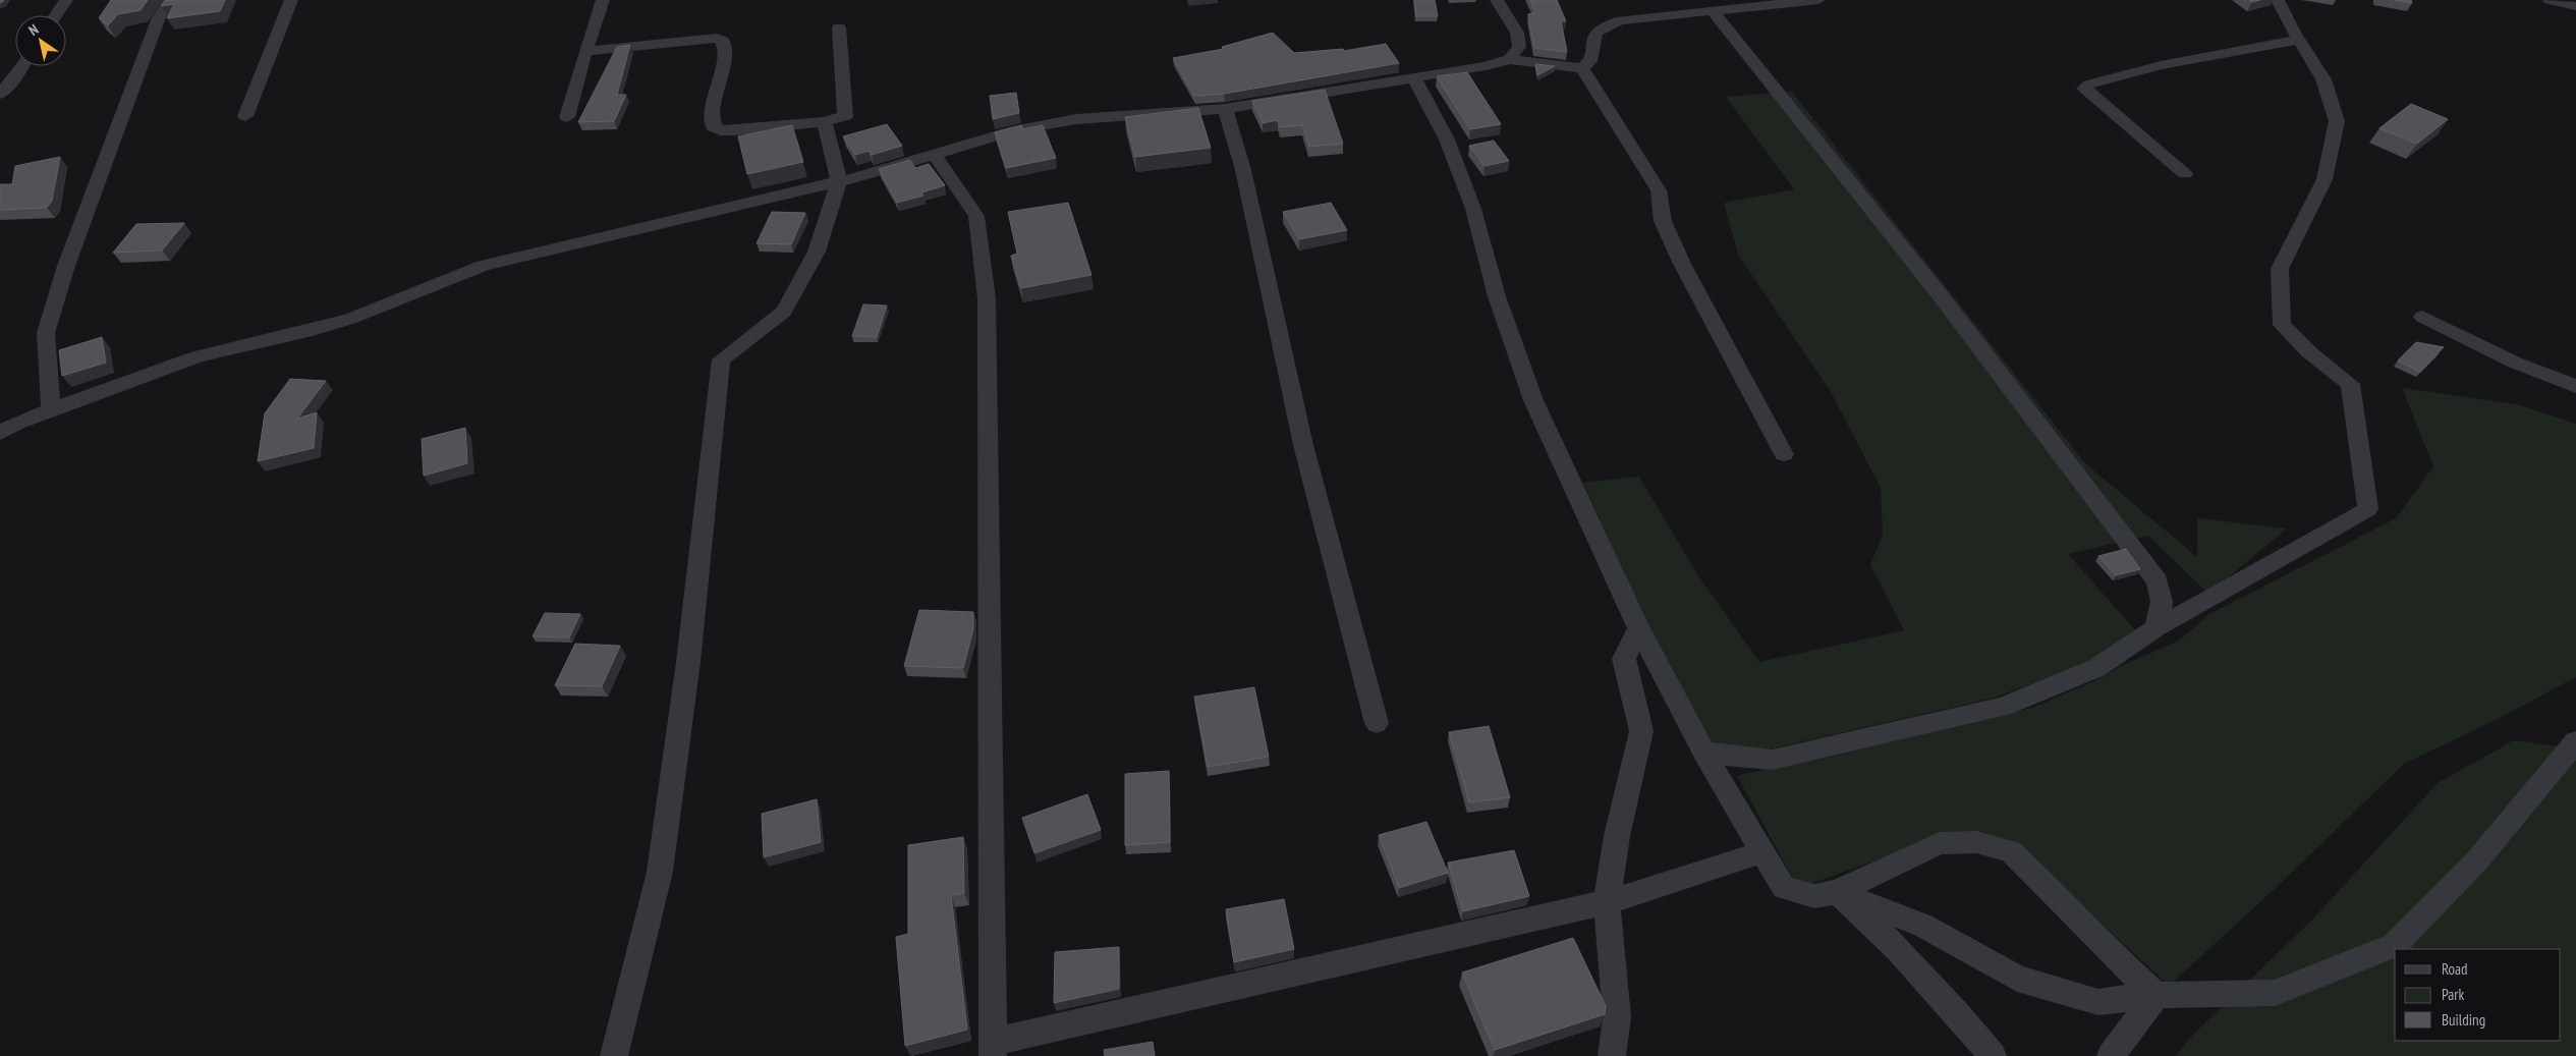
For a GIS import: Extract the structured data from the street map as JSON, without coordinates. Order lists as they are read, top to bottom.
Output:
{
  "legend": ["Road", "Park", "Building"],
  "north": "top left"
}
